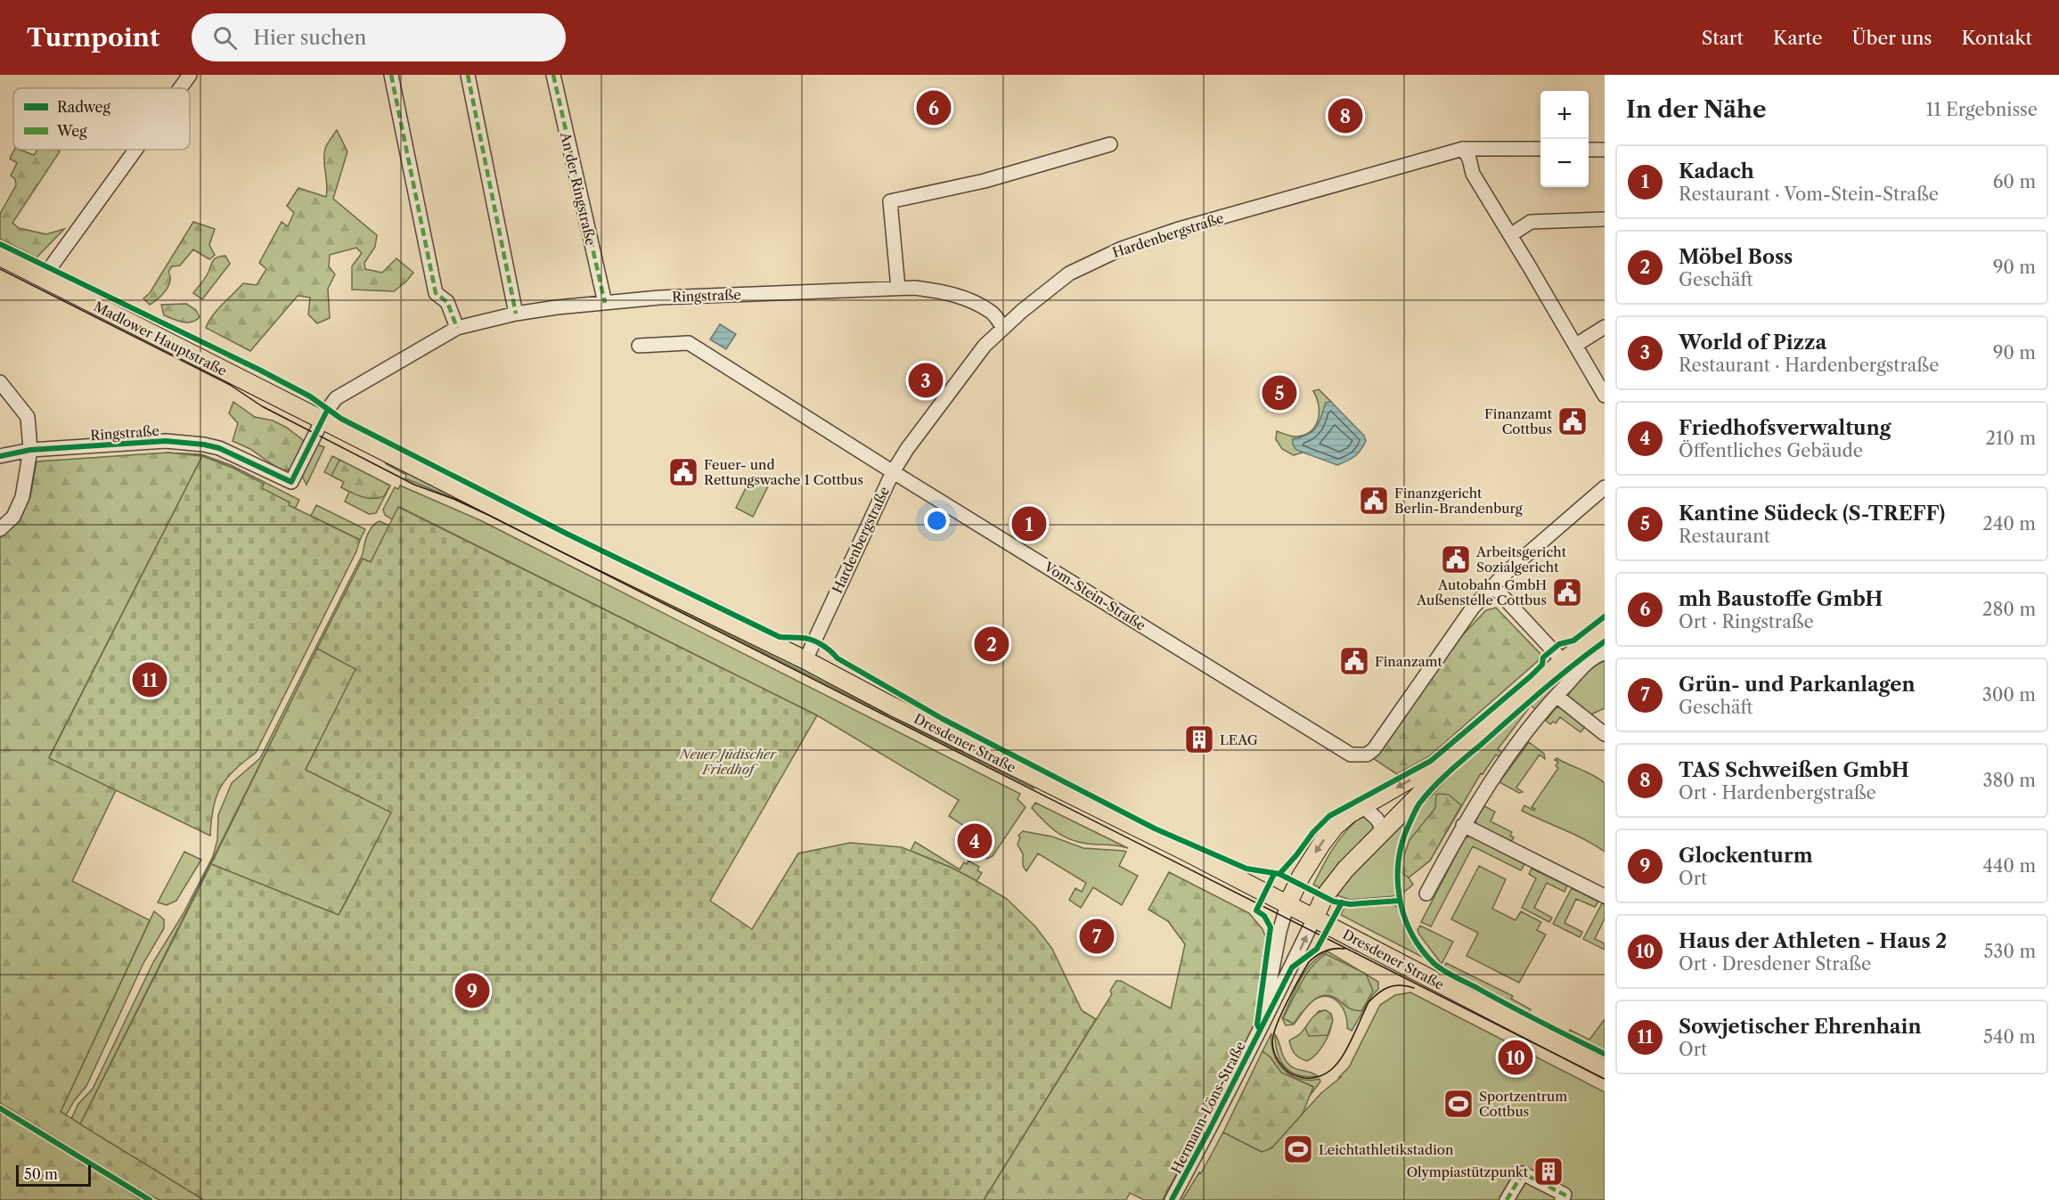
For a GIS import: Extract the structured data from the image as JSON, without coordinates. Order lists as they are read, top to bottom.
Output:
{
  "streets": {
    "main road": ["Madlower Hauptstraße", "Dresdener Straße", "Hermann-Löns-Straße"],
    "street": [
      "An der Ringstraße",
      "Hardenbergstraße",
      "Ringstraße",
      "Vom-Stein-Straße"
    ]
  },
  "crossings": [
    ["An der Ringstraße", "Ringstraße"],
    ["Hardenbergstraße", "Ringstraße"],
    ["Hardenbergstraße", "Vom-Stein-Straße"],
    ["Hardenbergstraße", "Dresdener Straße"],
    ["Ringstraße", "Madlower Hauptstraße"],
    ["Ringstraße", "Dresdener Straße"],
    ["Madlower Hauptstraße", "Dresdener Straße"],
    ["Dresdener Straße", "Hermann-Löns-Straße"]
  ],
  "parks": ["Neuer Jüdischer Friedhof"],
  "places": {
    "public building": [
      "Finanzamt Cottbus",
      "Feuer- und Rettungswache 1 Cottbus",
      "Finanzgericht Berlin-Brandenburg",
      "Arbeitsgericht Sozialgericht",
      "Autobahn GmbH Außenstelle Cottbus",
      "Finanzamt"
    ],
    "building": ["LEAG", "Olympiastützpunkt"],
    "sports": ["Sportzentrum Cottbus", "Leichtathletikstadion"]
  },
  "legend": ["Radweg", "Weg"],
  "scale_bar": "50 m",
  "page": {
    "header": "Turnpoint",
    "search": "Hier suchen",
    "nav": [
      "Start",
      "Karte",
      "Über uns",
      "Kontakt"
    ],
    "heading": ["In der Nähe", "11 Ergebnisse"],
    "pins": [
      "6",
      "8",
      "3",
      "5",
      "1",
      "2",
      "11",
      "4",
      "7",
      "9",
      "10"
    ],
    "map_buttons": ["+", "−"],
    "list": [
      {
        "mark": "1",
        "name": "Kadach",
        "note": "Restaurant · Vom-Stein-Straße",
        "value": "60 m"
      },
      {
        "mark": "2",
        "name": "Möbel Boss",
        "note": "Geschäft",
        "value": "90 m"
      },
      {
        "mark": "3",
        "name": "World of Pizza",
        "note": "Restaurant · Hardenbergstraße",
        "value": "90 m"
      },
      {
        "mark": "4",
        "name": "Friedhofsverwaltung",
        "note": "Öffentliches Gebäude",
        "value": "210 m"
      },
      {
        "mark": "5",
        "name": "Kantine Südeck (S-TREFF)",
        "note": "Restaurant",
        "value": "240 m"
      },
      {
        "mark": "6",
        "name": "mh Baustoffe GmbH",
        "note": "Ort · Ringstraße",
        "value": "280 m"
      },
      {
        "mark": "7",
        "name": "Grün- und Parkanlagen",
        "note": "Geschäft",
        "value": "300 m"
      },
      {
        "mark": "8",
        "name": "TAS Schweißen GmbH",
        "note": "Ort · Hardenbergstraße",
        "value": "380 m"
      },
      {
        "mark": "9",
        "name": "Glockenturm",
        "note": "Ort",
        "value": "440 m"
      },
      {
        "mark": "10",
        "name": "Haus der Athleten - Haus 2",
        "note": "Ort · Dresdener Straße",
        "value": "530 m"
      },
      {
        "mark": "11",
        "name": "Sowjetischer Ehrenhain",
        "note": "Ort",
        "value": "540 m"
      }
    ],
    "scale": "50 m"
  }
}
